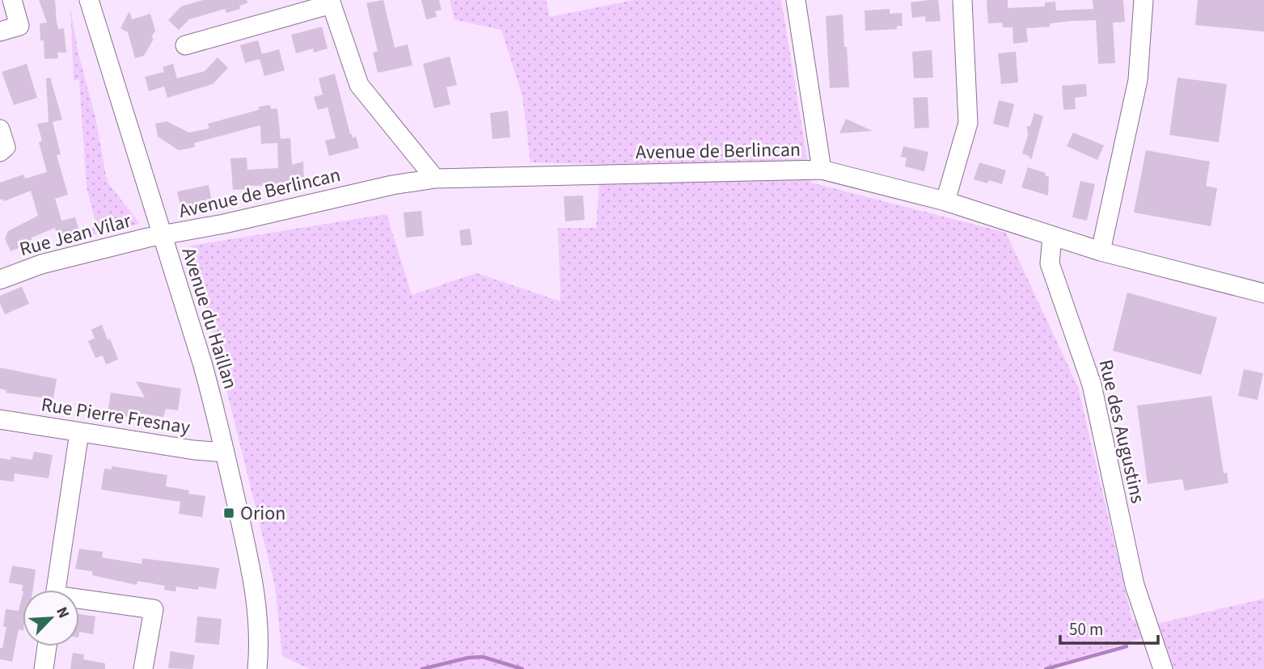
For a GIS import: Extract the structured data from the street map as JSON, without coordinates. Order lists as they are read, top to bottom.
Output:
{
  "streets": {
    "street": [
      "Avenue de Berlincan",
      "Rue Jean Vilar",
      "Avenue du Haillan",
      "Rue Pierre Fresnay",
      "Rue des Augustins"
    ]
  },
  "crossings": [
    ["Avenue de Berlincan", "Rue Jean Vilar"],
    ["Avenue de Berlincan", "Avenue du Haillan"],
    ["Avenue de Berlincan", "Rue des Augustins"],
    ["Rue Jean Vilar", "Avenue du Haillan"],
    ["Avenue du Haillan", "Rue Pierre Fresnay"]
  ],
  "places": {
    "transit": ["Orion"]
  },
  "scale_bar": "50 m",
  "north": "top right"
}
